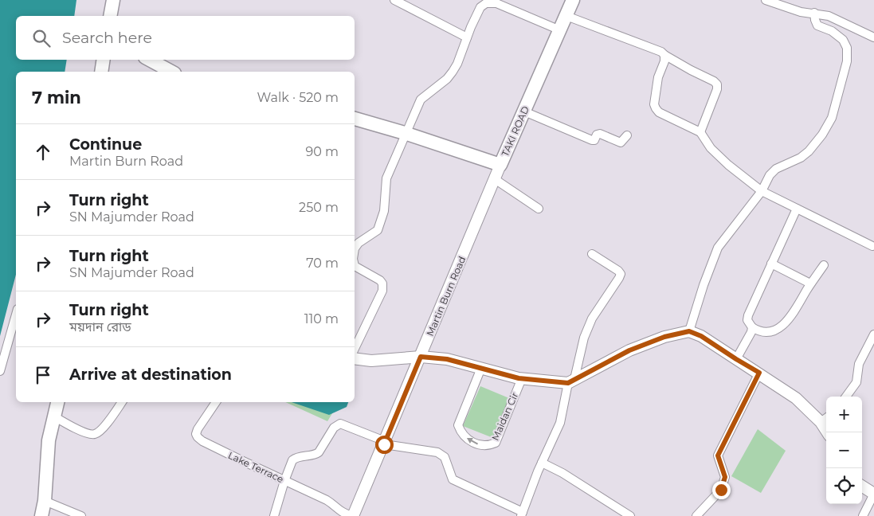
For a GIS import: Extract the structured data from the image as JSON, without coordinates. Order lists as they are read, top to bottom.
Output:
{
  "streets": {
    "main road": ["TAKI ROAD", "Martin Burn Road"],
    "street": ["Maidan Cir", "Lake Terrace"]
  },
  "crossings": [
    ["TAKI ROAD", "Martin Burn Road"],
    ["Martin Burn Road", "Lake Terrace"]
  ],
  "page": {
    "search": "Search here",
    "heading": ["7 min", "Walk · 520 m"],
    "list": [
      ["Continue", "Martin Burn Road", "90 m"],
      ["Turn right", "SN Majumder Road", "250 m"],
      ["Turn right", "SN Majumder Road", "70 m"],
      ["Turn right", "ময়দান রোড", "110 m"],
      "Arrive at destination"
    ],
    "map_buttons": ["+", "−"]
  }
}
